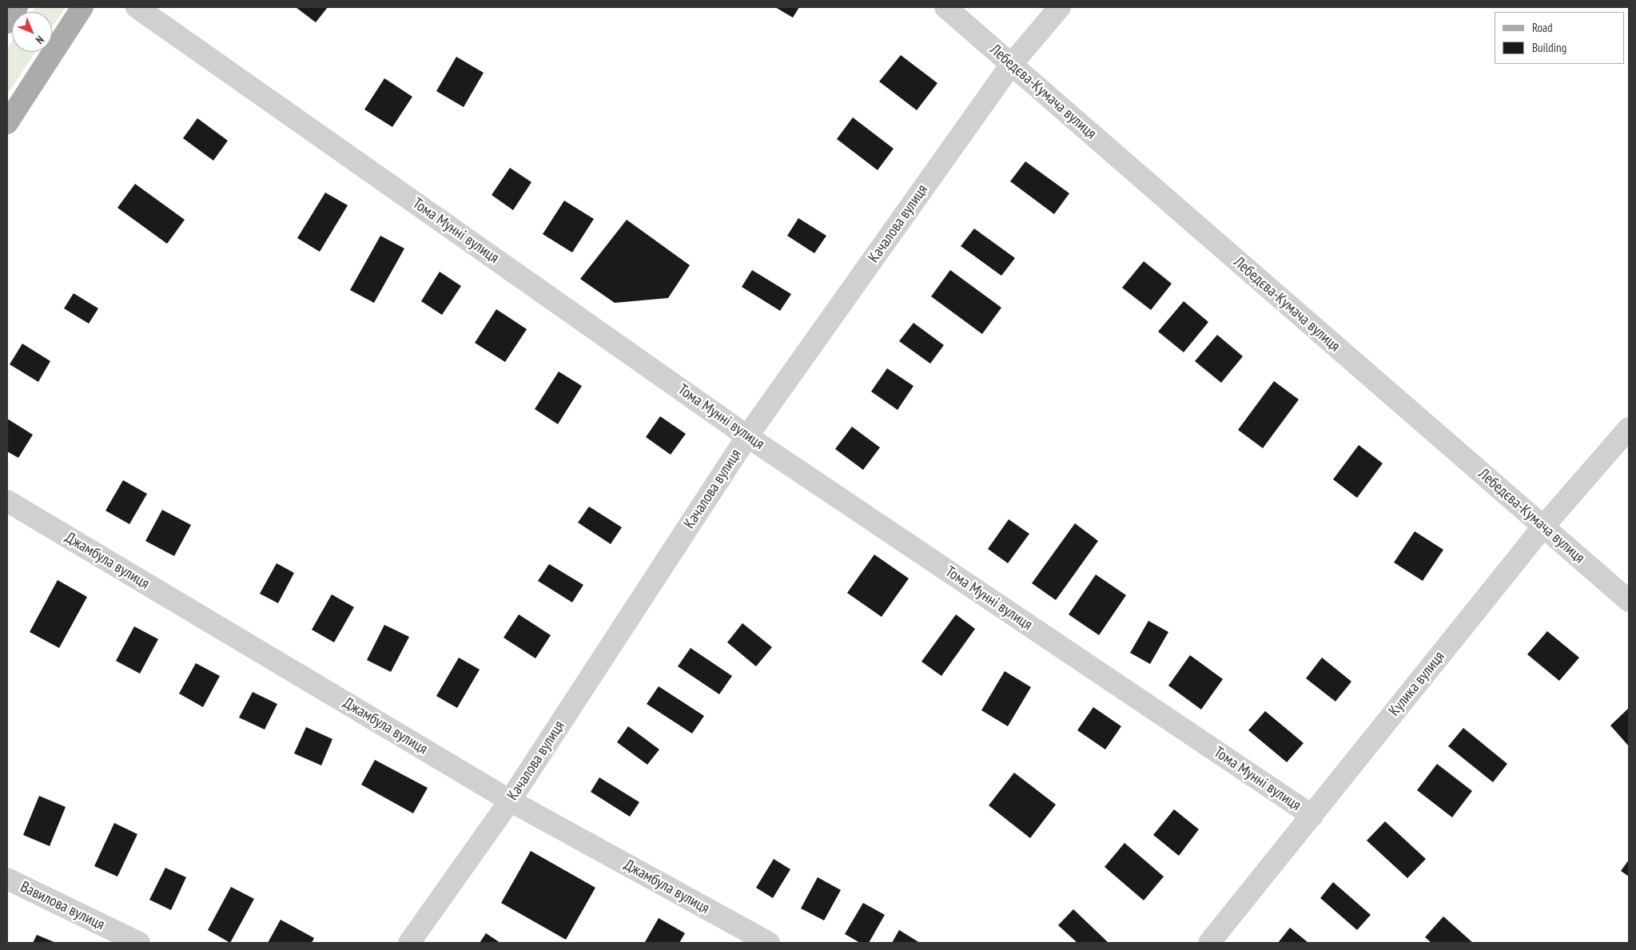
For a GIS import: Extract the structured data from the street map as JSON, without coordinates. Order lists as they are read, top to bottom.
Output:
{
  "streets": {
    "street": [
      "Лебедєва-Кумача вулиця",
      "Качалова вулиця",
      "Тома Мунні вулиця",
      "Джамбула вулиця",
      "Кулика вулиця",
      "Вавилова вулиця"
    ]
  },
  "crossings": [
    ["Лебедєва-Кумача вулиця", "Качалова вулиця"],
    ["Лебедєва-Кумача вулиця", "Кулика вулиця"],
    ["Качалова вулиця", "Тома Мунні вулиця"],
    ["Качалова вулиця", "Джамбула вулиця"],
    ["Тома Мунні вулиця", "Кулика вулиця"]
  ],
  "legend": ["Road", "Building"],
  "north": "bottom right"
}
